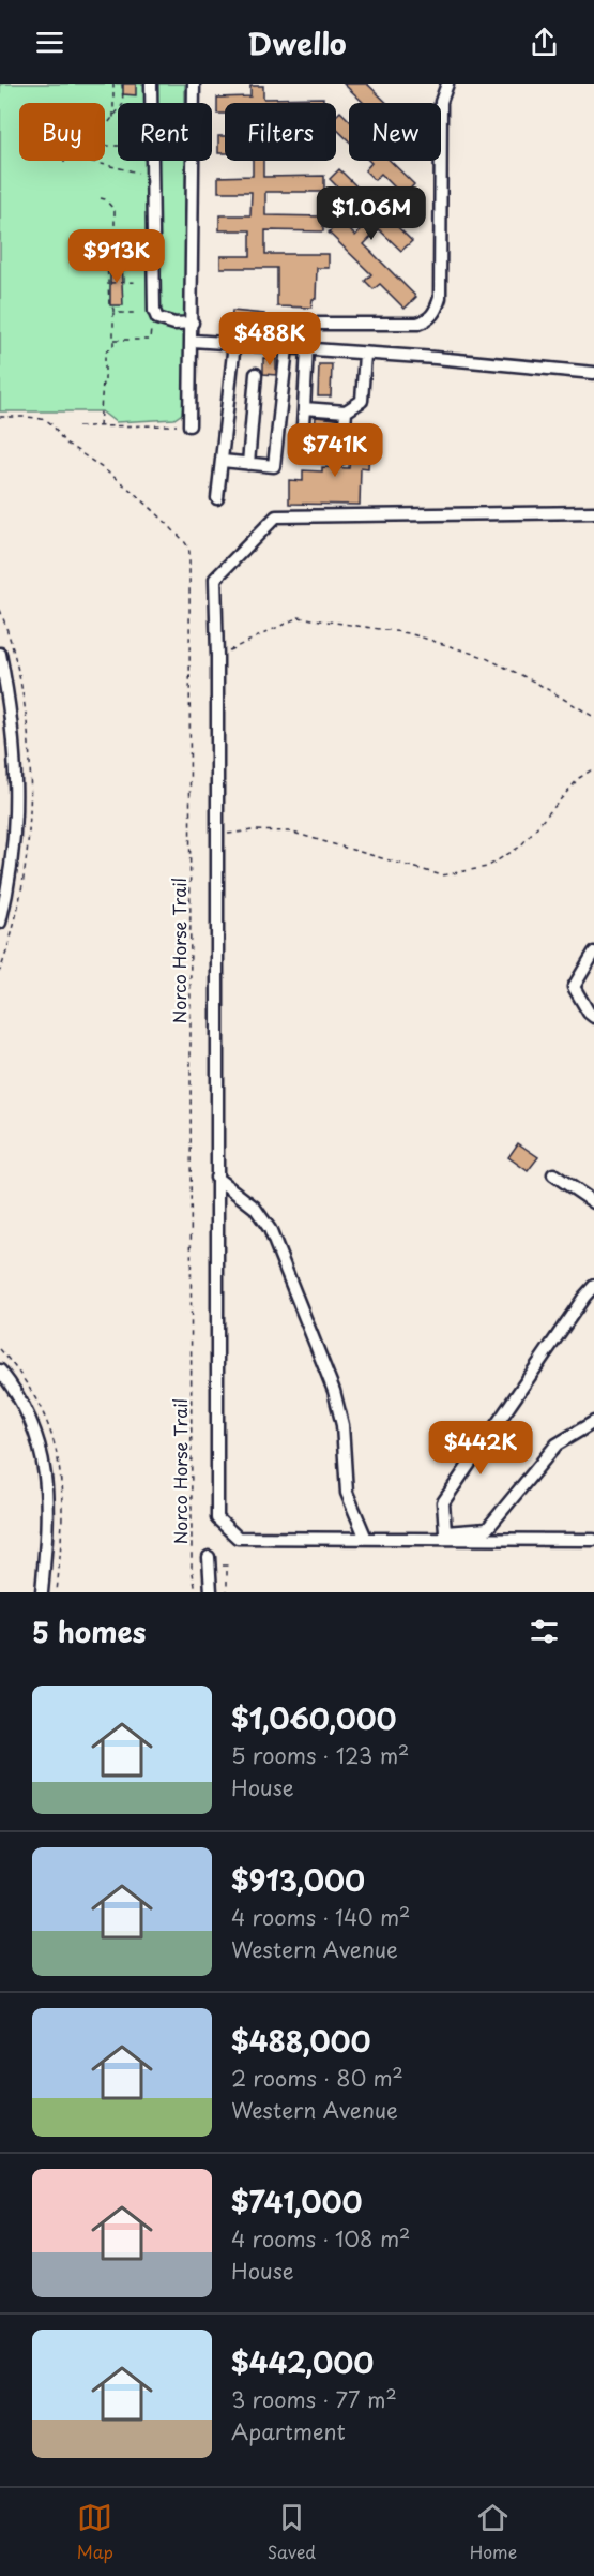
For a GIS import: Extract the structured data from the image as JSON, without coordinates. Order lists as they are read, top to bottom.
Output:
{
  "streets": {
    "path": ["Norco Horse Trail"]
  },
  "page": {
    "header": "Dwello",
    "chip": [
      "Buy",
      "Rent",
      "Filters",
      "New"
    ],
    "price": [
      "$1.06M",
      "$913K",
      "$488K",
      "$741K",
      "$442K"
    ],
    "heading": "5 homes",
    "list": [
      {
        "name": "$1,060,000",
        "note": "5 rooms · 123 m² · House"
      },
      {
        "name": "$913,000",
        "note": "4 rooms · 140 m² · Western Avenue"
      },
      {
        "name": "$488,000",
        "note": "2 rooms · 80 m² · Western Avenue"
      },
      {
        "name": "$741,000",
        "note": "4 rooms · 108 m² · House"
      },
      {
        "name": "$442,000",
        "note": "3 rooms · 77 m² · Apartment"
      }
    ],
    "tabs": ["Map", "Saved", "Home"]
  }
}
